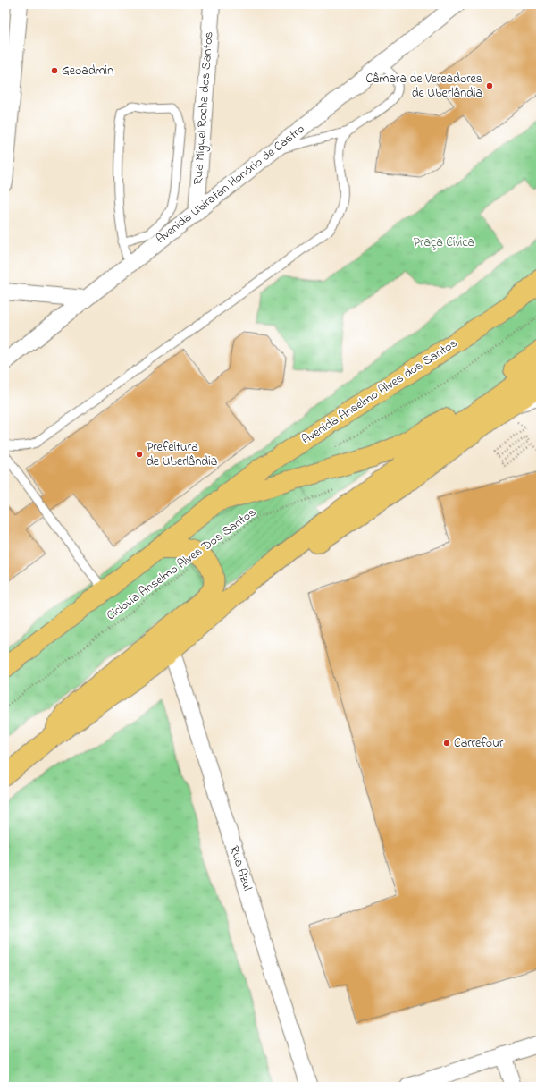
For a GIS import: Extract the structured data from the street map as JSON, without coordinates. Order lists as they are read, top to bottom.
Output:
{
  "streets": {
    "main road": ["Avenida Anselmo Alves dos Santos"],
    "street": ["Rua Miguel Rocha dos Santos", "Avenida Ubiratan Honório de Castro", "Rua Azul"],
    "path": ["Ciclovia Anselmo Alves Dos Santos"]
  },
  "crossings": [
    ["Rua Miguel Rocha dos Santos", "Avenida Ubiratan Honório de Castro"]
  ],
  "parks": ["Praça Cívica"],
  "places": [
    "Geoadmin",
    "Câmara de Vereadores de Uberlândia",
    "Prefeitura de Uberlândia",
    "Carrefour"
  ]
}
